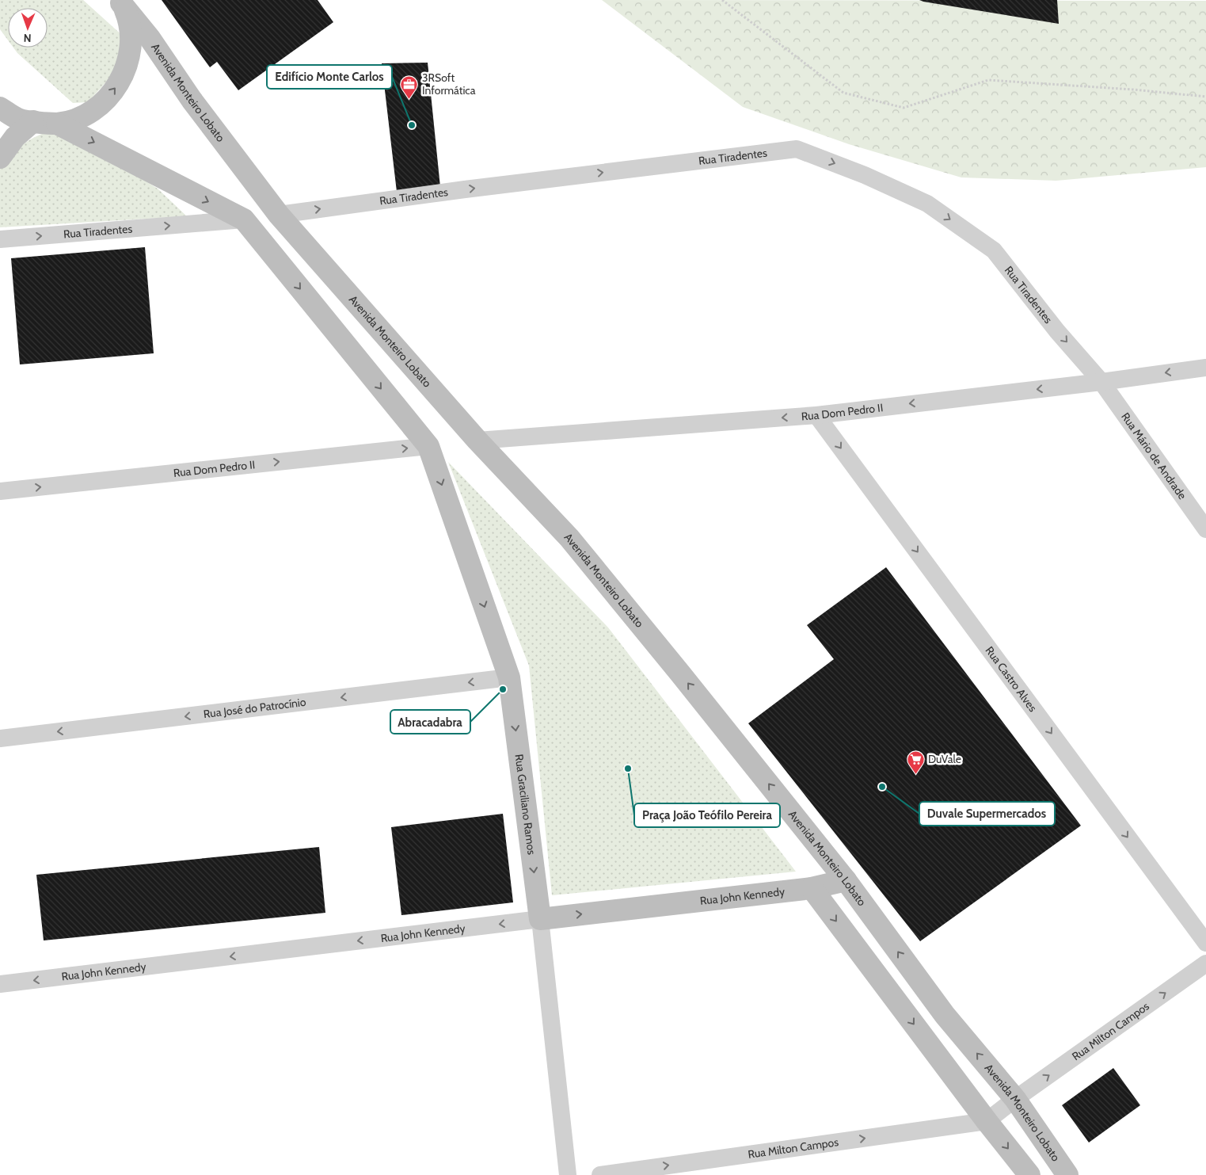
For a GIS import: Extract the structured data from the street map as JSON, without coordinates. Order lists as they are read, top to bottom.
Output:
{
  "streets": {
    "main road": ["Avenida Monteiro Lobato", "Rua Graciliano Ramos", "Rua John Kennedy"],
    "street": [
      "Rua Tiradentes",
      "Rua Dom Pedro II",
      "Rua Mário de Andrade",
      "Rua Castro Alves",
      "Rua José do Patrocínio",
      "Rua Milton Campos"
    ]
  },
  "crossings": [
    ["Avenida Monteiro Lobato", "Rua Tiradentes"],
    ["Avenida Monteiro Lobato", "Rua Dom Pedro II"],
    ["Avenida Monteiro Lobato", "Rua John Kennedy"],
    ["Avenida Monteiro Lobato", "Rua Milton Campos"],
    ["Rua Tiradentes", "Rua Dom Pedro II"],
    ["Rua Tiradentes", "Rua Mário de Andrade"],
    ["Rua Dom Pedro II", "Rua Mário de Andrade"],
    ["Rua Dom Pedro II", "Rua Castro Alves"],
    ["Rua Dom Pedro II", "Rua Graciliano Ramos"],
    ["Rua José do Patrocínio", "Rua Graciliano Ramos"],
    ["Rua Graciliano Ramos", "Rua John Kennedy"]
  ],
  "one_way": [
    "Rua Tiradentes",
    "Rua Castro Alves",
    "Rua José do Patrocínio",
    "Rua Graciliano Ramos",
    "Rua Milton Campos"
  ],
  "places": {
    "office": ["3RSoft Informática"],
    "other": [
      "Edifício Monte Carlos",
      "Abracadabra",
      "Praça João Teófilo Pereira",
      "Duvale Supermercados"
    ],
    "supermarket": ["DuVale"]
  },
  "north": "bottom"
}
